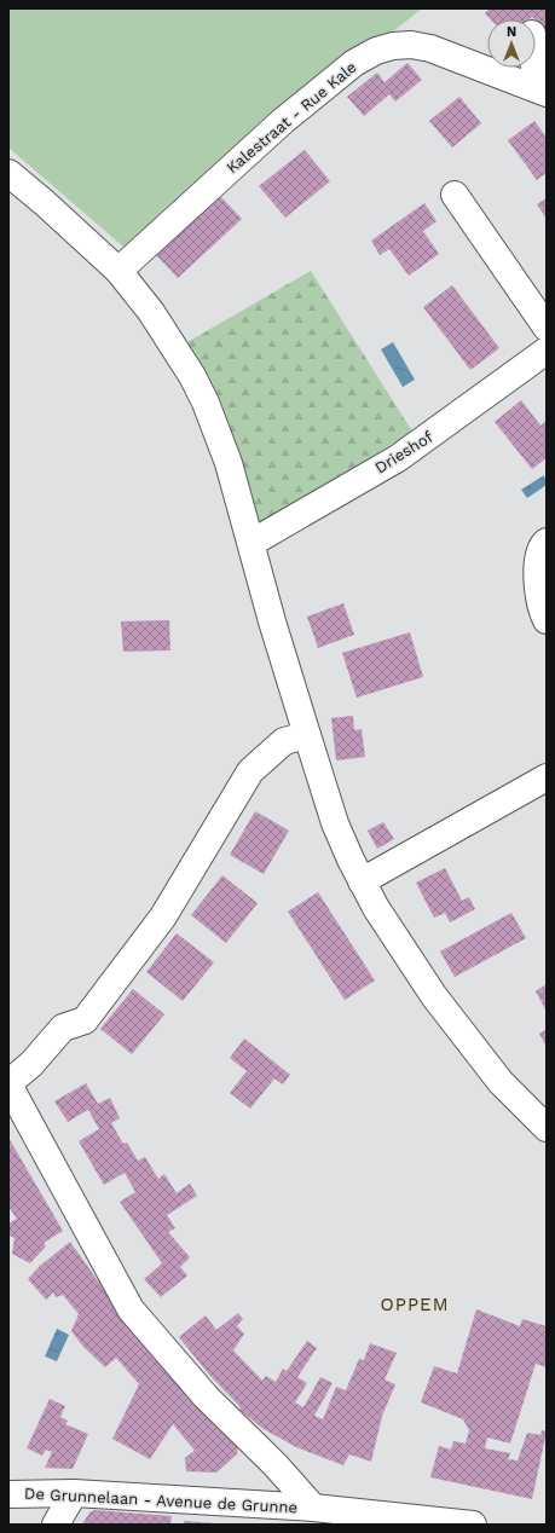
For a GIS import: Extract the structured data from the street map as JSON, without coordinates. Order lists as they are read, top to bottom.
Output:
{
  "streets": {
    "street": ["Kalestraat - Rue Kale", "Drieshof", "De Grunnelaan - Avenue de Grunne"]
  },
  "districts": ["OPPEM"],
  "north": "top"
}
